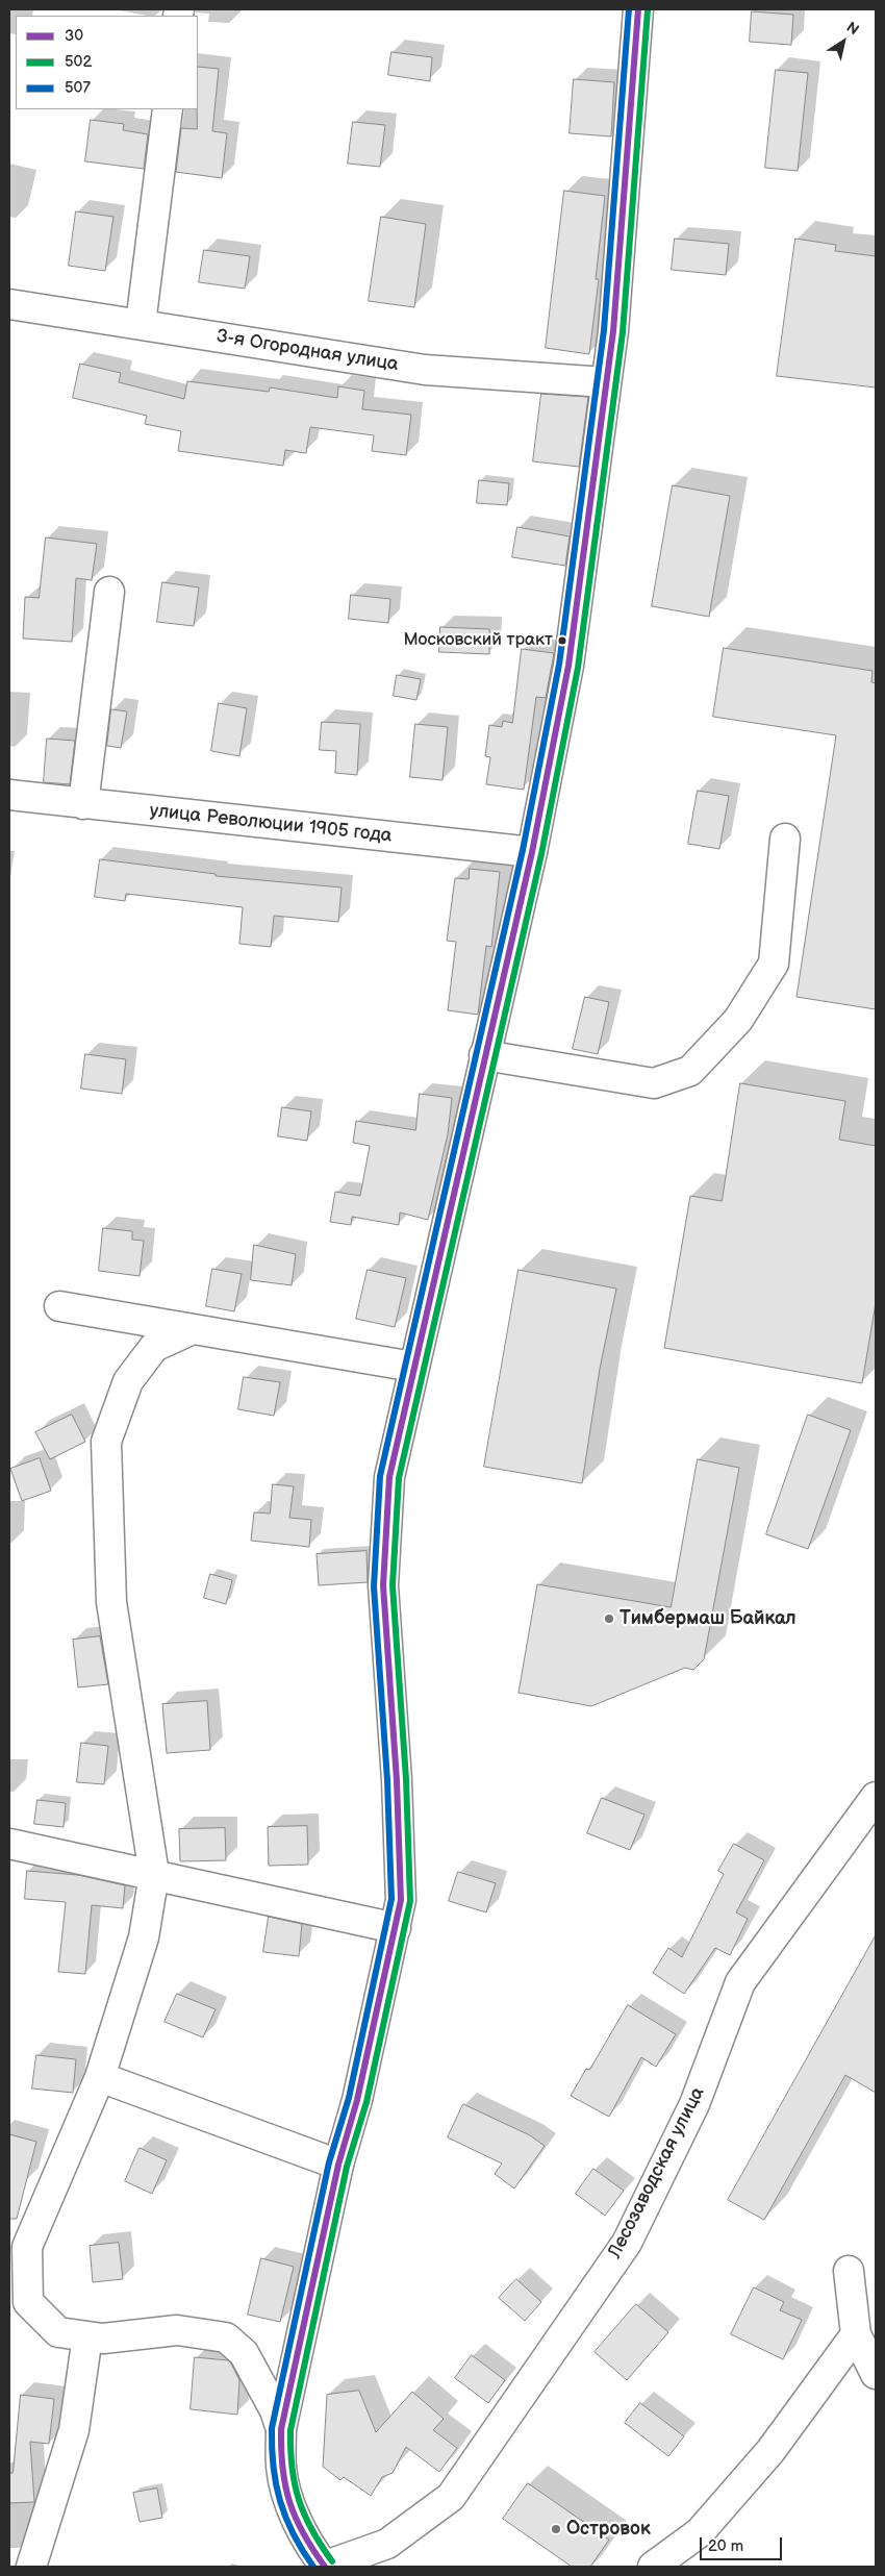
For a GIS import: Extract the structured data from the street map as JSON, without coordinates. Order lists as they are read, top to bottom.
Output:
{
  "streets": {
    "street": ["3-я Огородная улица", "улица Революции 1905 года", "Лесозаводская улица"]
  },
  "places": ["Московский тракт", "Тимбермаш Байкал", "Островок"],
  "lines": ["transit line 30", "transit line 507", "transit line 502"],
  "legend": ["30", "502", "507"],
  "scale_bar": "20 m",
  "north": "top right"
}
